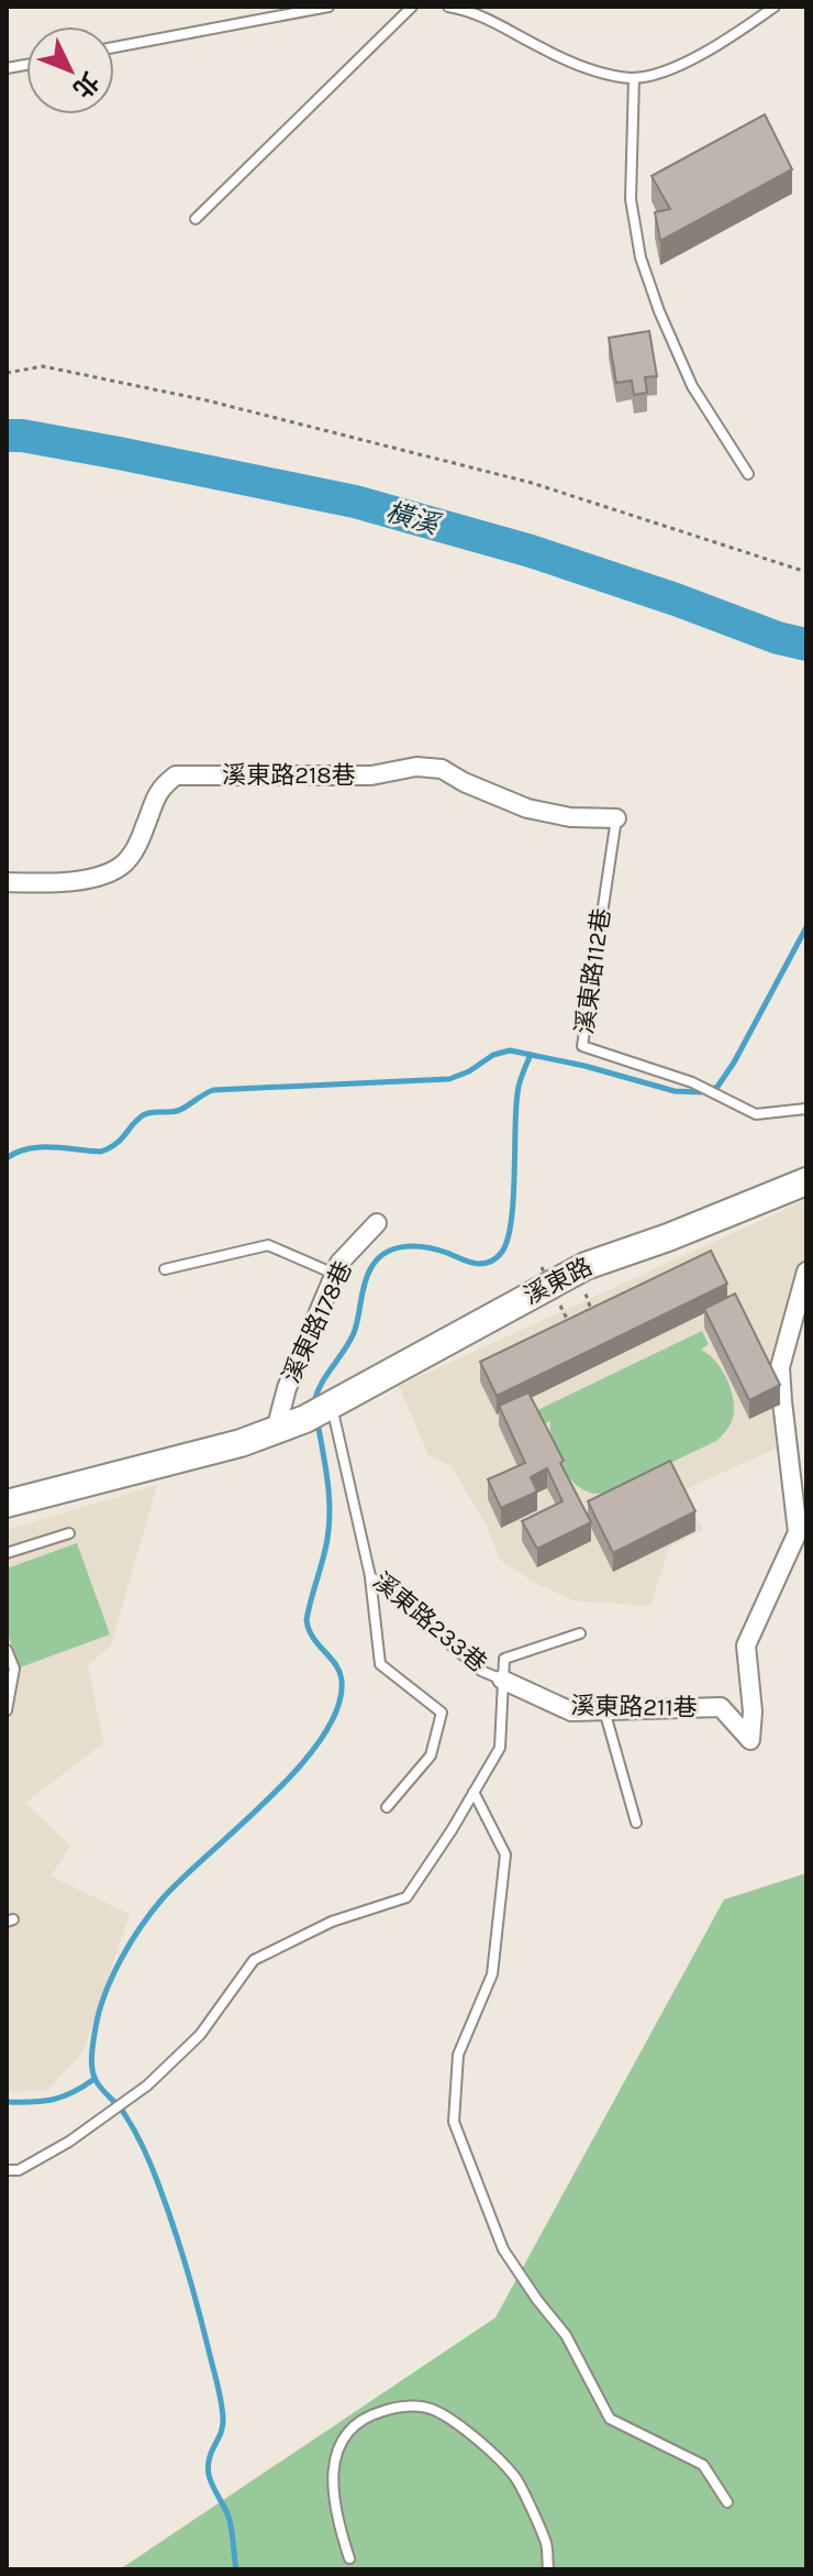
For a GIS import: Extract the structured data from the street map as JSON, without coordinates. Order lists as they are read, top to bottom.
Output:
{
  "streets": {
    "main road": ["溪東路"],
    "street": ["溪東路218巷", "溪東路178巷", "溪東路211巷"],
    "lane": ["溪東路112巷", "溪東路233巷"]
  },
  "crossings": [
    ["溪東路218巷", "溪東路112巷"],
    ["溪東路", "溪東路178巷"],
    ["溪東路", "溪東路233巷"],
    ["溪東路233巷", "溪東路211巷"]
  ],
  "water": ["橫溪"],
  "north": "bottom right"
}
